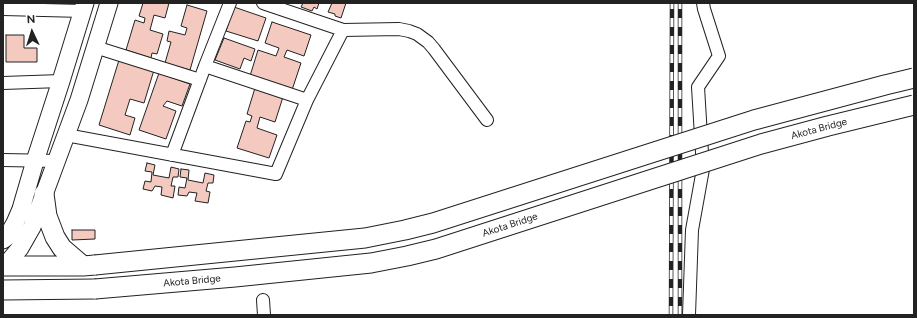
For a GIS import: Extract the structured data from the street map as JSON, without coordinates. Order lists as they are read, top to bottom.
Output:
{
  "streets": {
    "main road": ["Akota Bridge"]
  },
  "north": "top"
}
